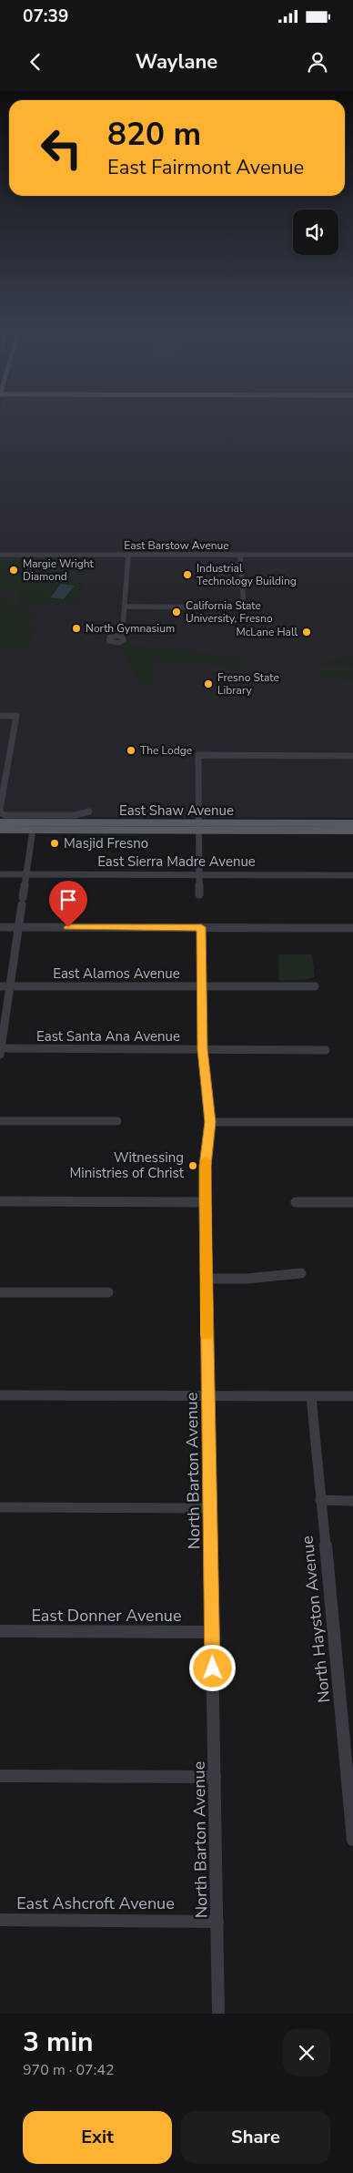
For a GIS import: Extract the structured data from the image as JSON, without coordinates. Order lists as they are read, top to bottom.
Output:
{
  "streets": {
    "main road": ["East Shaw Avenue"],
    "street": [
      "East Barstow Avenue",
      "East Sierra Madre Avenue",
      "East Alamos Avenue",
      "East Santa Ana Avenue",
      "North Barton Avenue",
      "East Donner Avenue",
      "North Hayston Avenue",
      "East Ashcroft Avenue"
    ]
  },
  "crossings": [
    ["East Alamos Avenue", "North Barton Avenue"],
    ["East Santa Ana Avenue", "North Barton Avenue"],
    ["North Barton Avenue", "East Donner Avenue"],
    ["North Barton Avenue", "East Ashcroft Avenue"]
  ],
  "places": [
    "Margie Wright Diamond",
    "Industrial Technology Building",
    "California State University, Fresno",
    "North Gymnasium",
    "McLane Hall",
    "Fresno State Library",
    "The Lodge",
    "Masjid Fresno",
    "Witnessing Ministries of Christ"
  ],
  "page": {
    "status": "07:39",
    "header": "Waylane",
    "turn": ["820 m", "East Fairmont Avenue"],
    "heading": ["3 min", "970 m · 07:42"],
    "buttons": ["Exit", "Share"]
  }
}
